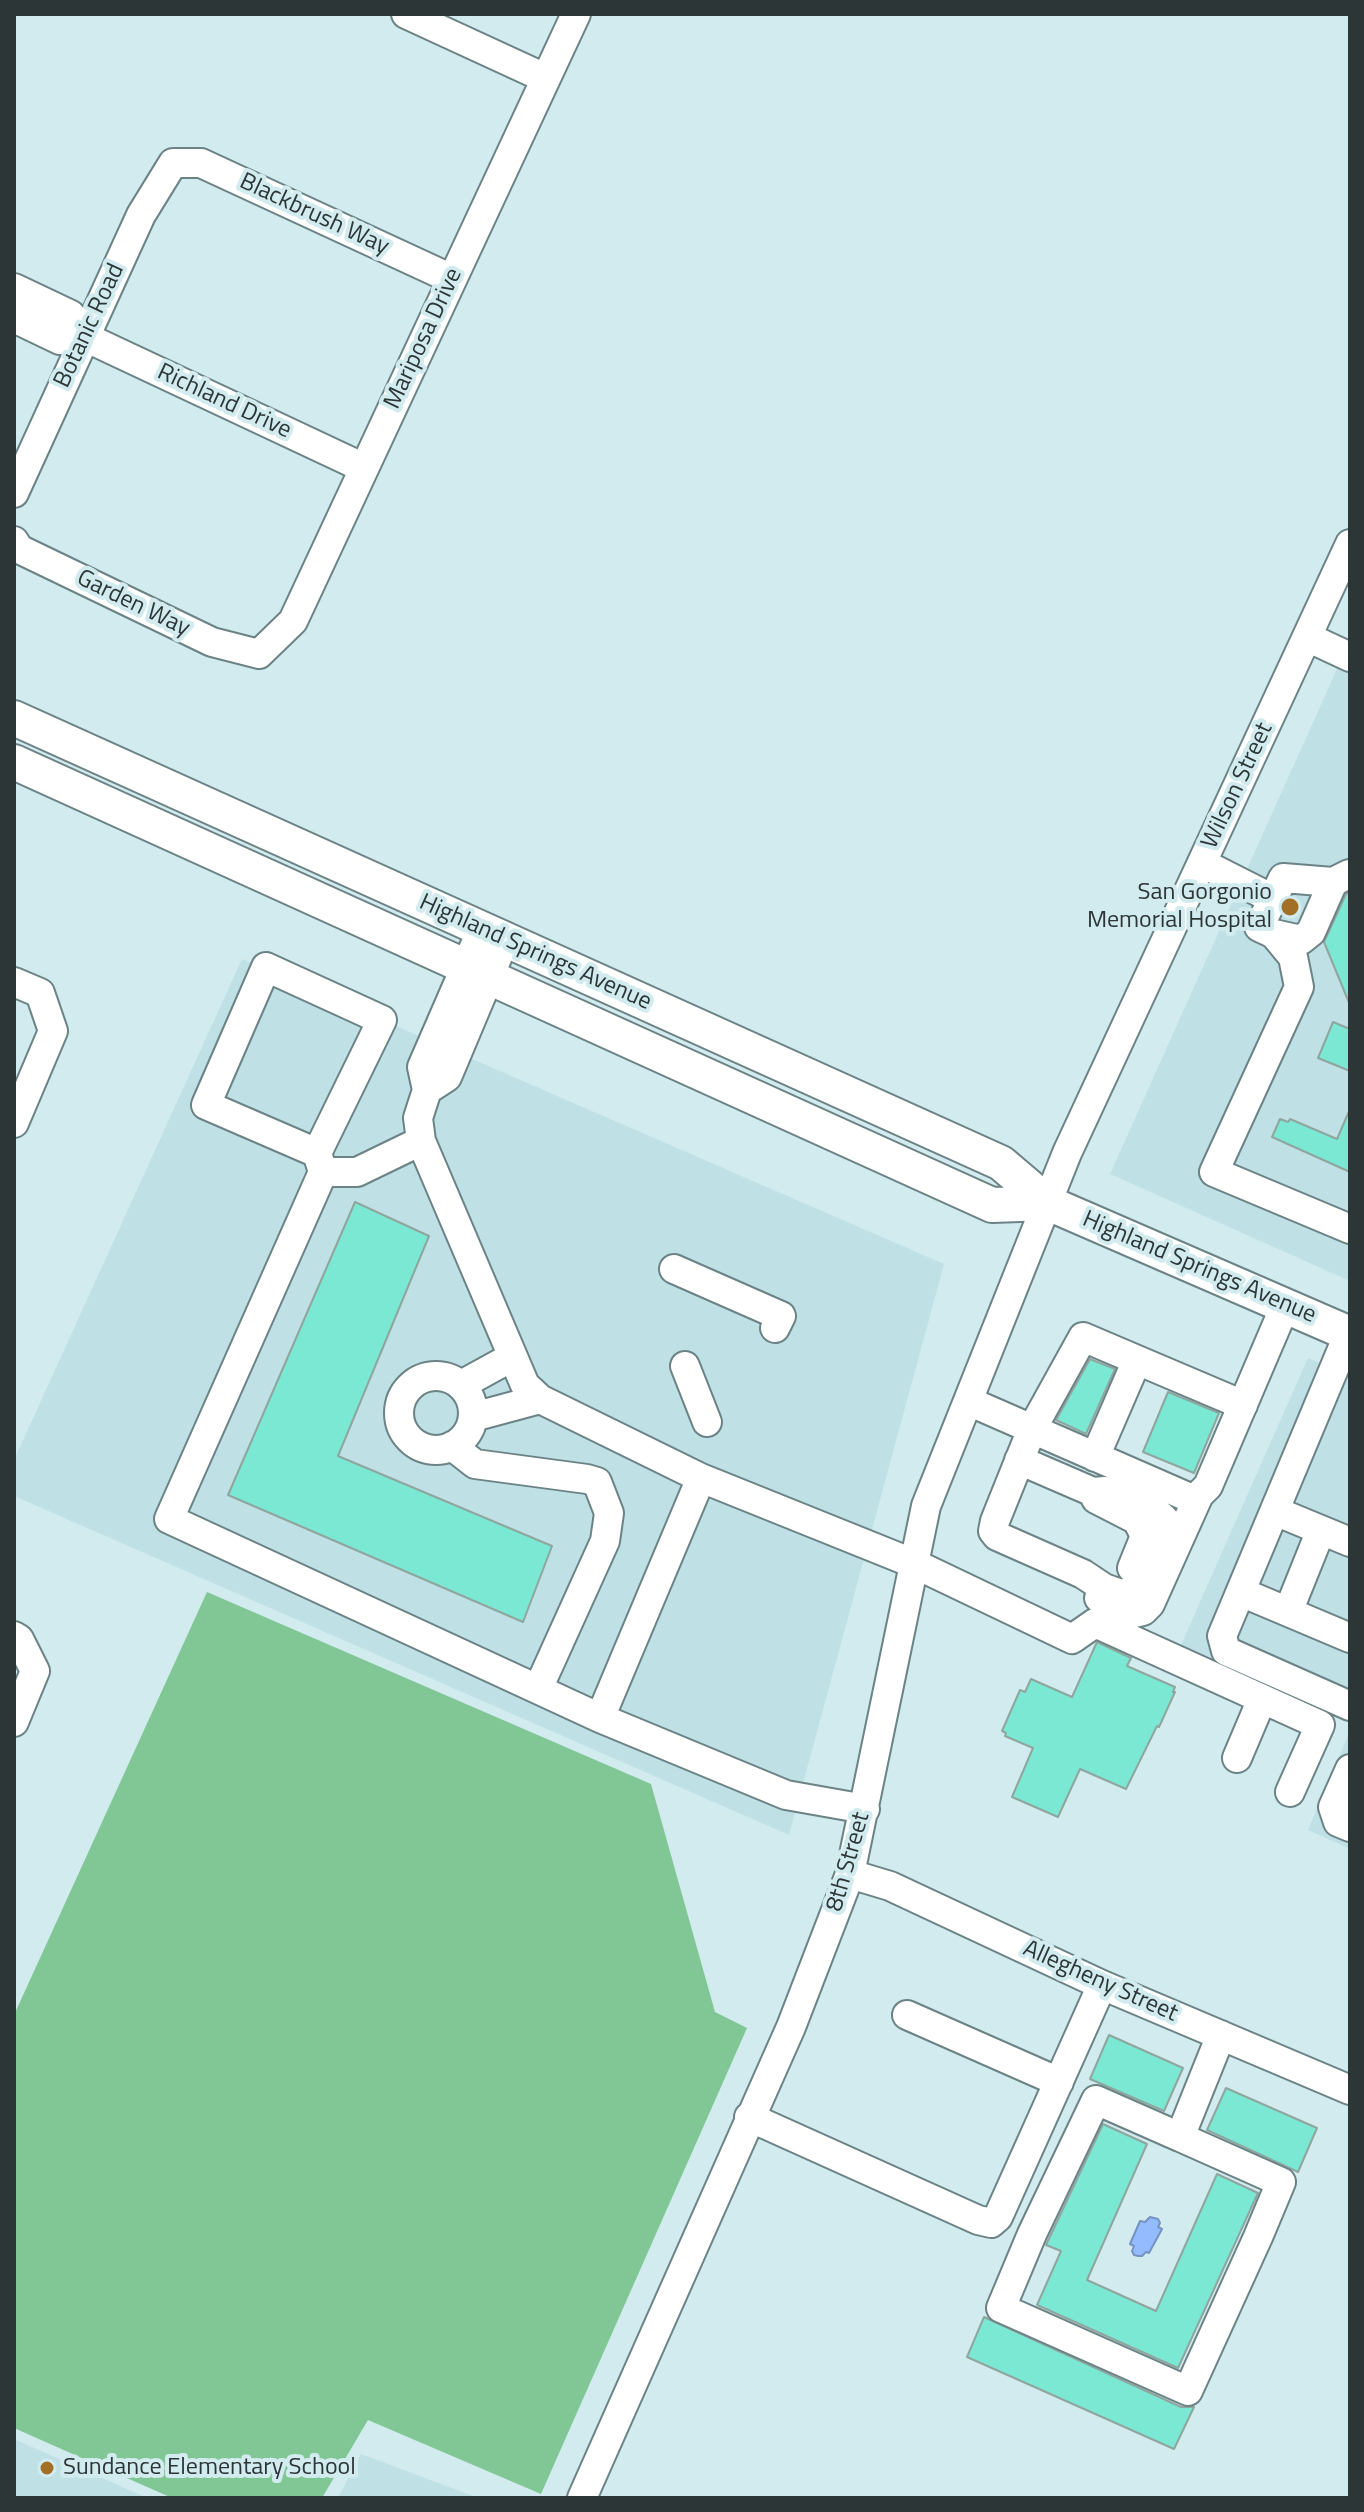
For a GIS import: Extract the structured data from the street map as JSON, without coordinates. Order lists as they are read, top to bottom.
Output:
{
  "streets": {
    "main road": ["Highland Springs Avenue"],
    "street": [
      "Blackbrush Way",
      "Botanic Road",
      "Mariposa Drive",
      "Richland Drive",
      "Garden Way",
      "Wilson Street",
      "8th Street",
      "Allegheny Street"
    ]
  },
  "crossings": [
    ["Blackbrush Way", "Botanic Road"],
    ["Blackbrush Way", "Mariposa Drive"],
    ["Botanic Road", "Richland Drive"],
    ["Mariposa Drive", "Richland Drive"],
    ["Mariposa Drive", "Garden Way"],
    ["Wilson Street", "Highland Springs Avenue"],
    ["Wilson Street", "8th Street"],
    ["Highland Springs Avenue", "8th Street"],
    ["8th Street", "Allegheny Street"]
  ],
  "places": ["San Gorgonio Memorial Hospital", "Sundance Elementary School"]
}
